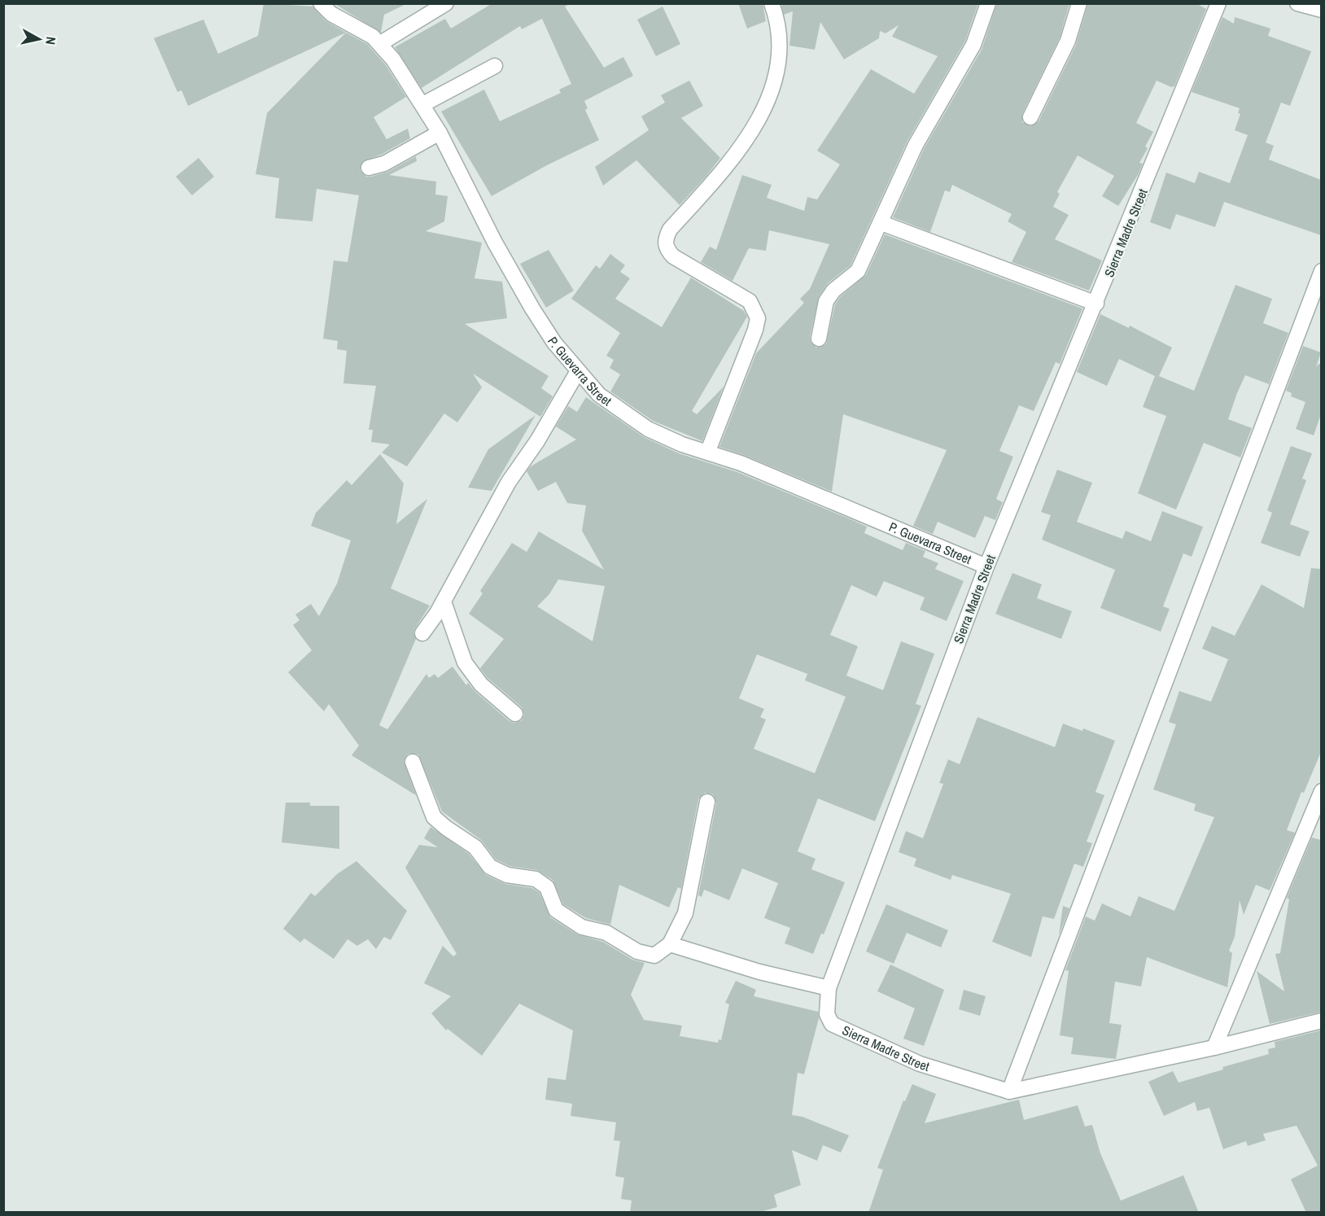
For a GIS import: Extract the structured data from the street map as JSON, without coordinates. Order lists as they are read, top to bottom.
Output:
{
  "streets": {
    "street": ["Sierra Madre Street", "P. Guevarra Street"]
  },
  "crossings": [
    ["Sierra Madre Street", "P. Guevarra Street"]
  ],
  "north": "right"
}
